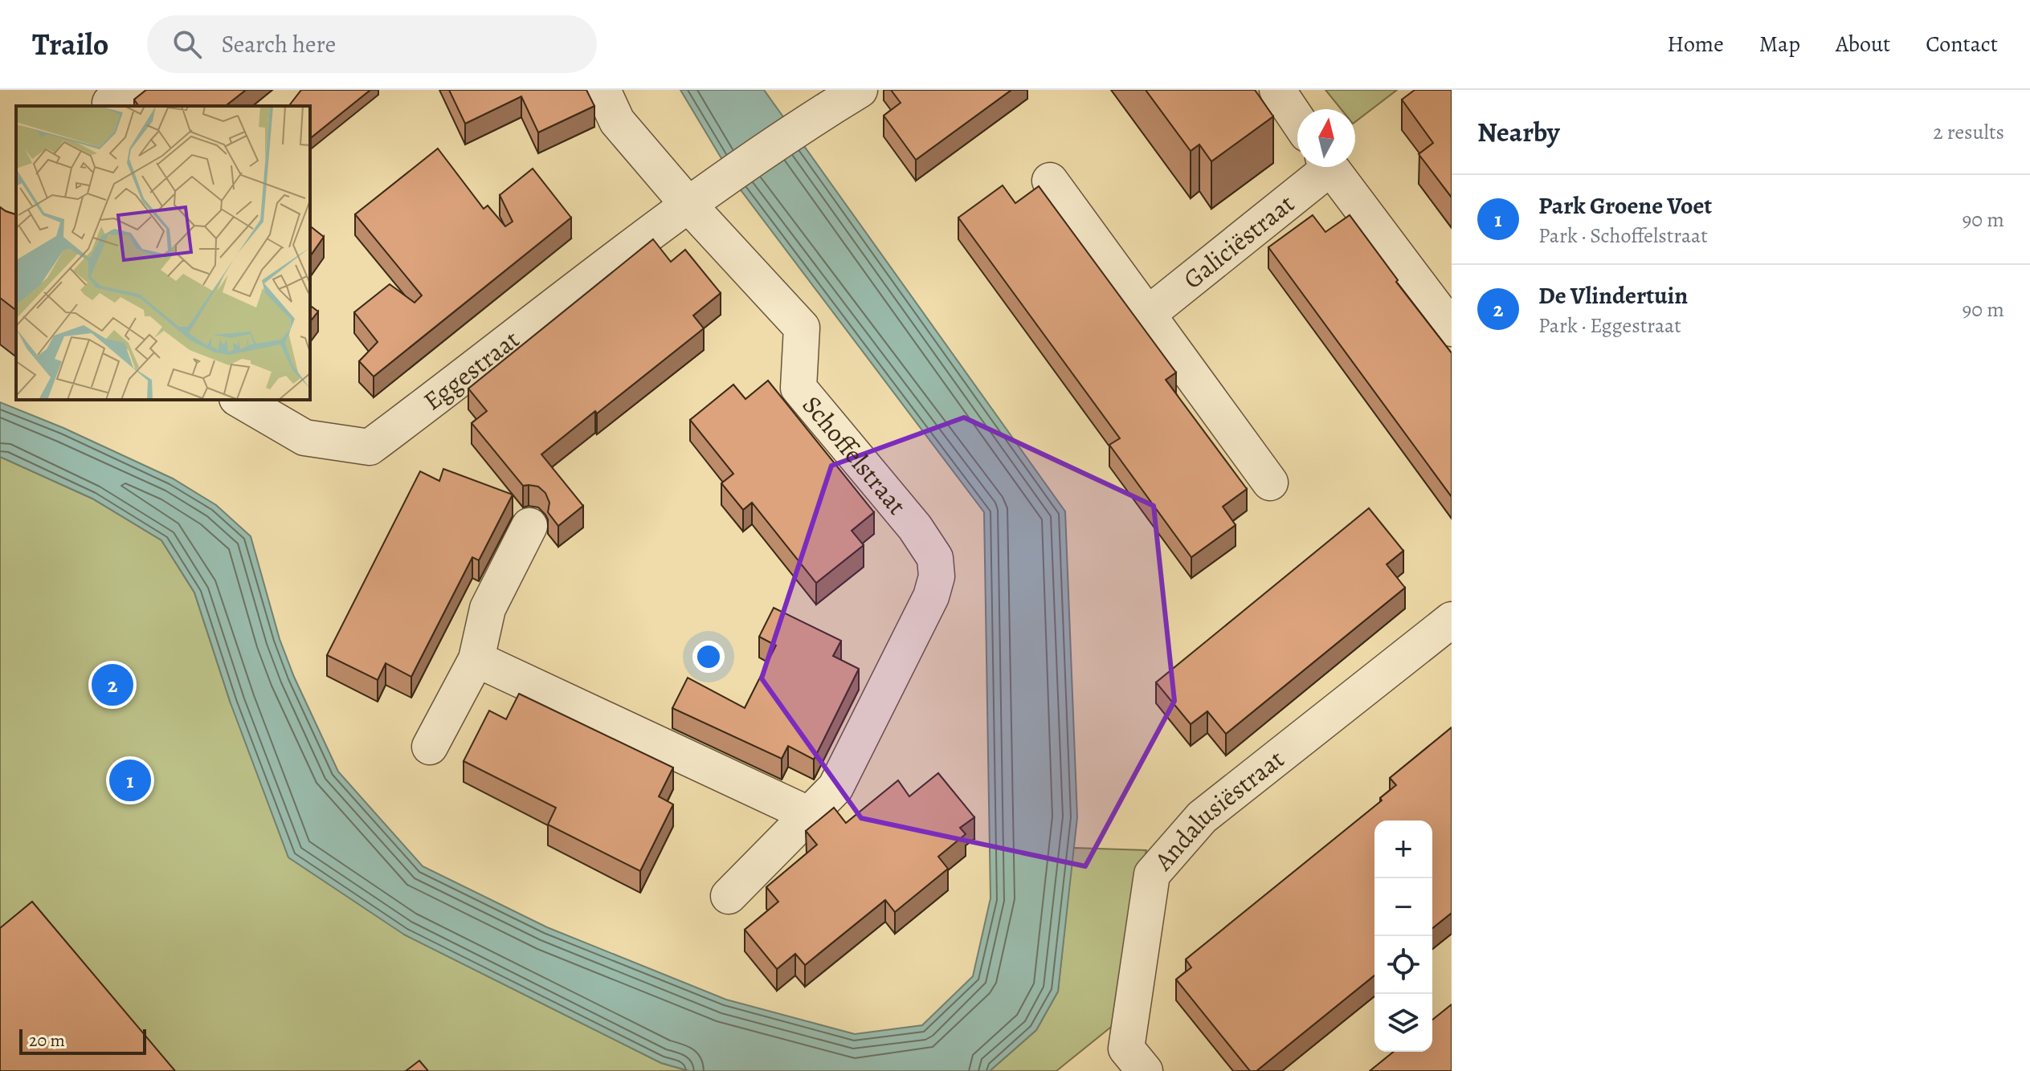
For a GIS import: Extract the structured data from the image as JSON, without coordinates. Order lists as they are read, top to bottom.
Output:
{
  "streets": {
    "street": [
      "Galiciëstraat",
      "Eggestraat",
      "Schoffelstraat",
      "Andalusiëstraat"
    ]
  },
  "crossings": [
    ["Eggestraat", "Schoffelstraat"]
  ],
  "scale_bar": "20 m",
  "north": "top",
  "page": {
    "header": "Trailo",
    "search": "Search here",
    "nav": [
      "Home",
      "Map",
      "About",
      "Contact"
    ],
    "heading": ["Nearby", "2 results"],
    "list": [
      {
        "mark": "1",
        "name": "Park Groene Voet",
        "note": "Park · Schoffelstraat",
        "value": "90 m"
      },
      {
        "mark": "2",
        "name": "De Vlindertuin",
        "note": "Park · Eggestraat",
        "value": "90 m"
      }
    ],
    "pins": ["2", "1"],
    "map_buttons": ["+", "−"],
    "scale": "20 m"
  }
}
